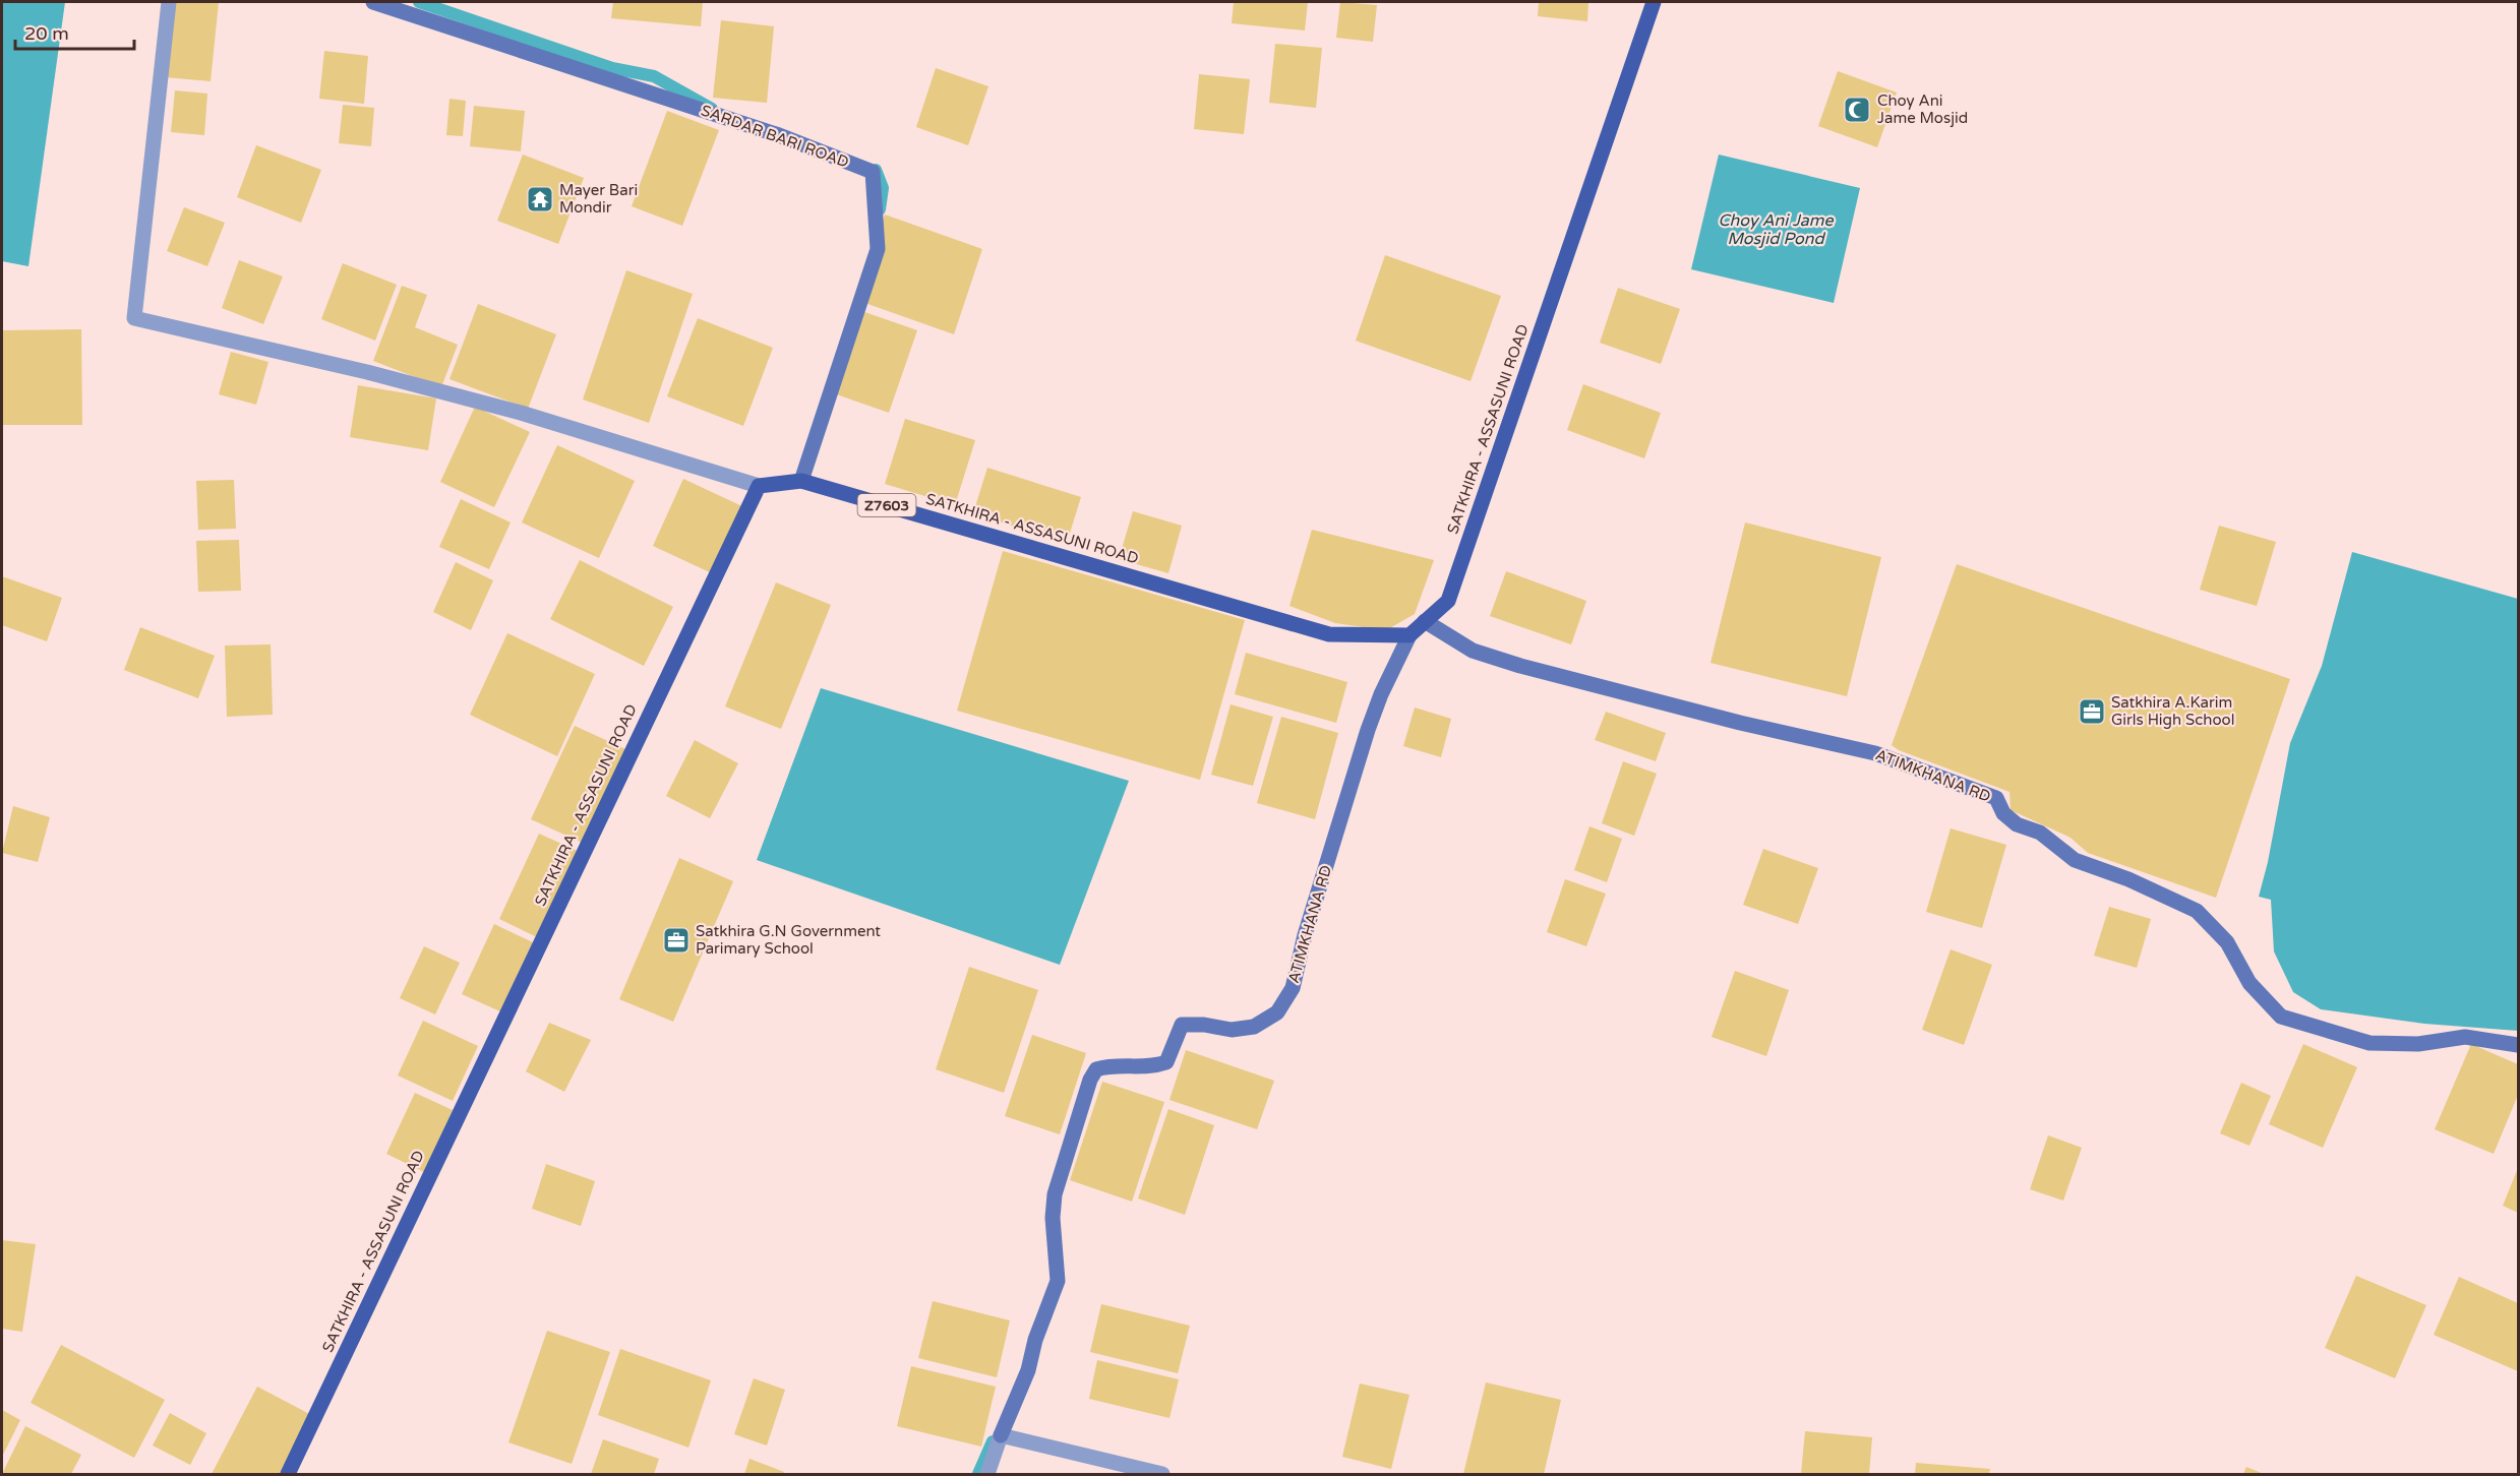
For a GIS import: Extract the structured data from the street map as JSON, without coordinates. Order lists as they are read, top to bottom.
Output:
{
  "streets": {
    "main road": [
      "SARDAR BARI ROAD",
      "SATKHIRA - ASSASUNI ROAD",
      "Z7603",
      "ATIMKHANA RD"
    ]
  },
  "crossings": [
    ["SARDAR BARI ROAD", "SATKHIRA - ASSASUNI ROAD"],
    ["SATKHIRA - ASSASUNI ROAD", "ATIMKHANA RD"]
  ],
  "water": ["Choy Ani Jame Mosjid Pond"],
  "places": {
    "mosque": ["Choy Ani Jame Mosjid"],
    "temple": ["Mayer Bari Mondir"],
    "office": ["Satkhira A.Karim Girls High School", "Satkhira G.N Government Parimary School"]
  },
  "scale_bar": "20 m"
}
